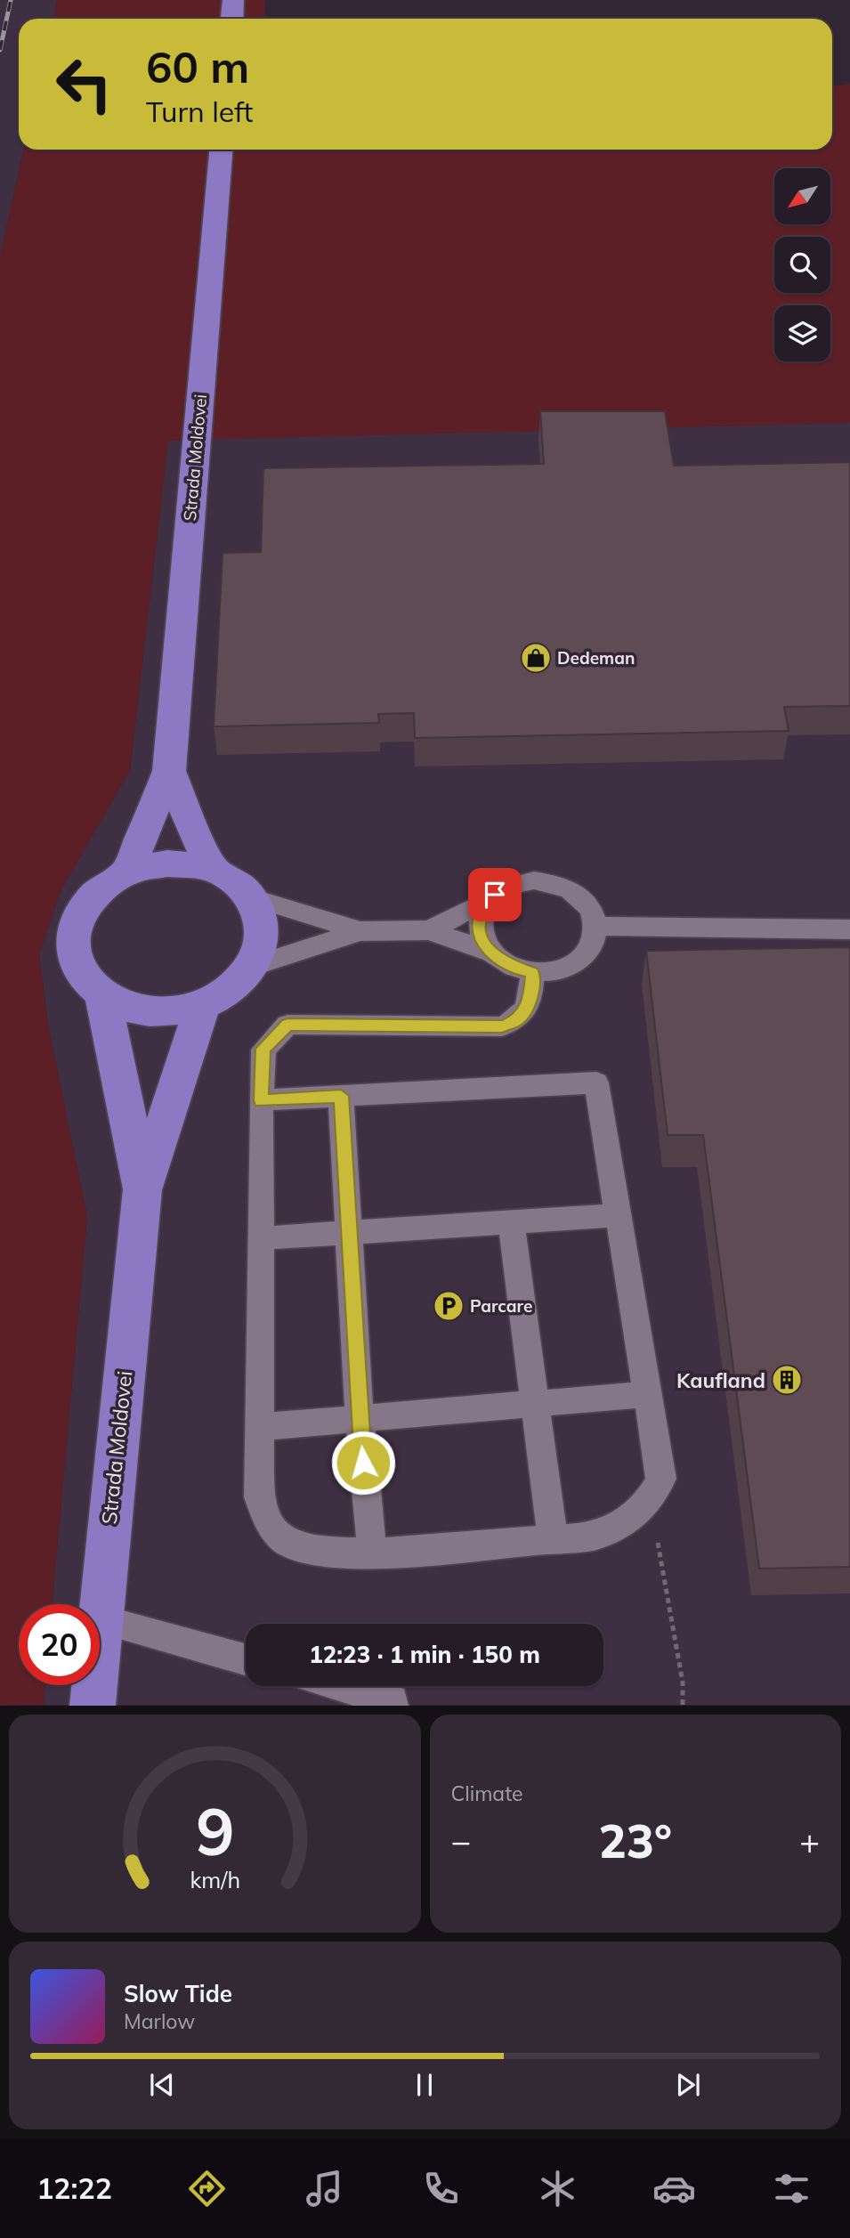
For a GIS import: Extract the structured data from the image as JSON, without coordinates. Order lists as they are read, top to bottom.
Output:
{
  "streets": {
    "main road": ["Strada Moldovei"]
  },
  "places": {
    "shop": ["Dedeman"],
    "parking": ["Parcare"],
    "building": ["Kaufland"]
  },
  "north": "bottom left",
  "page": {
    "turn": ["60 m", "Turn left"],
    "limit": "20",
    "trip": "12:23 · 1 min · 150 m",
    "tile": "Climate",
    "heat": ["−", "23°", "+"],
    "song": ["Slow Tide", "Marlow"],
    "tabs": "12:22",
    "gauge": ["9", "km/h"]
  }
}
